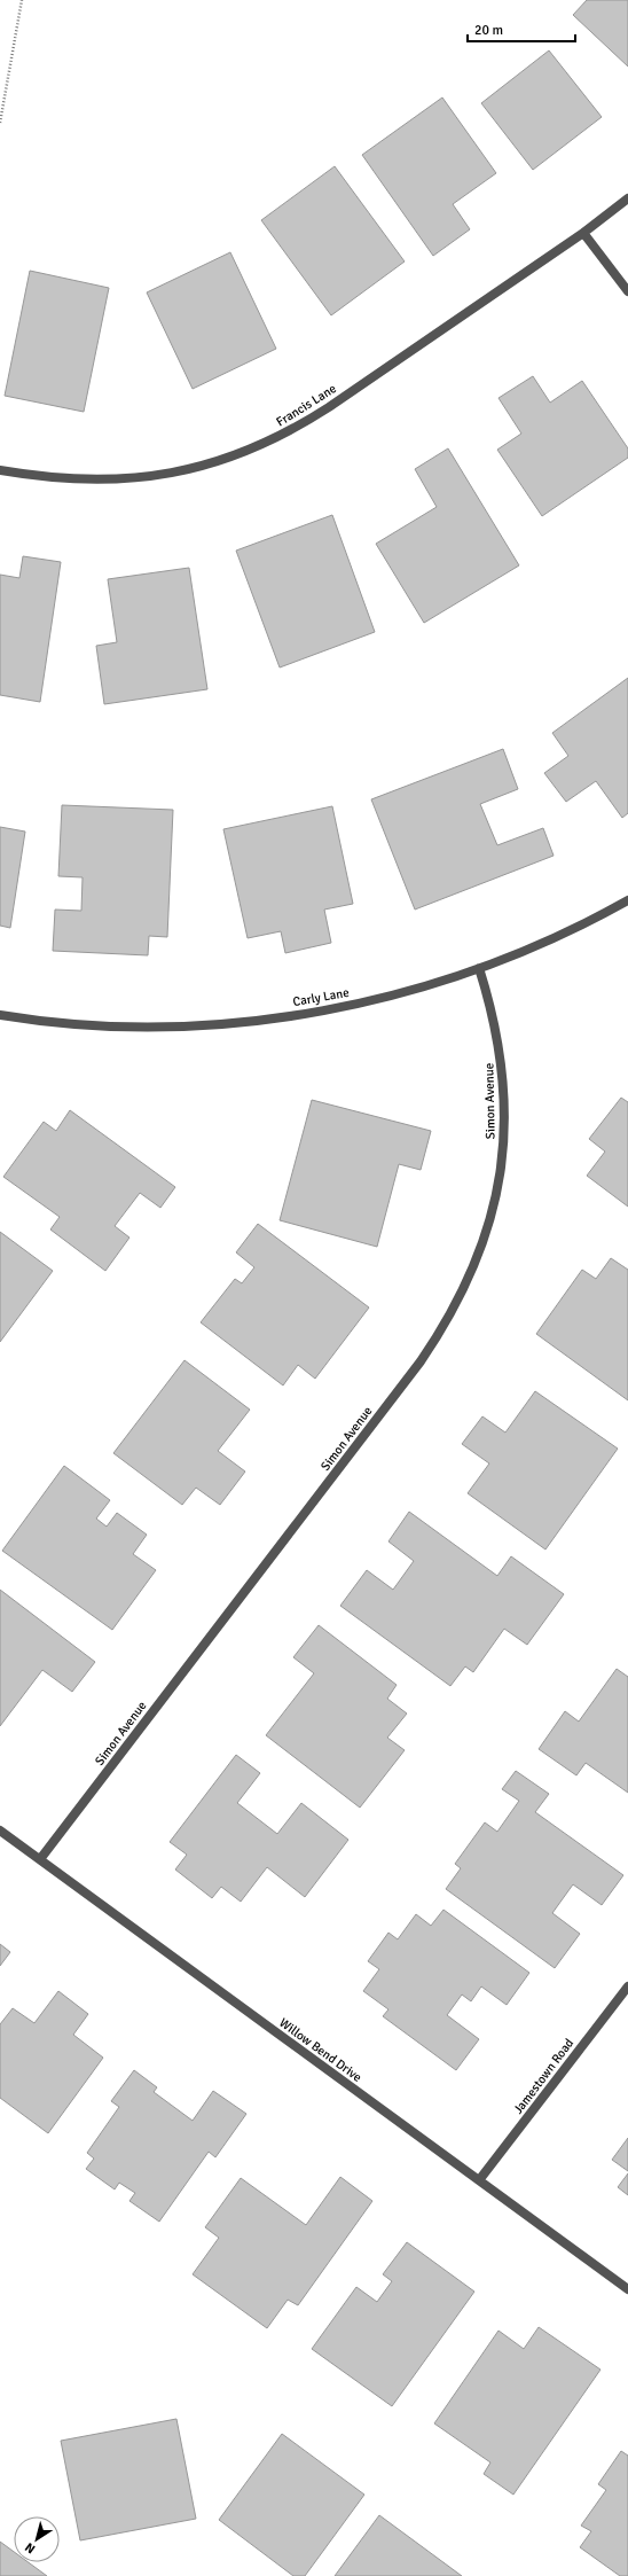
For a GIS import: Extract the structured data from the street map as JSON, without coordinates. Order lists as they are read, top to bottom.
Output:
{
  "streets": {
    "street": [
      "Francis Lane",
      "Carly Lane",
      "Simon Avenue",
      "Willow Bend Drive",
      "Jamestown Road"
    ]
  },
  "crossings": [
    ["Carly Lane", "Simon Avenue"],
    ["Simon Avenue", "Willow Bend Drive"],
    ["Willow Bend Drive", "Jamestown Road"]
  ],
  "scale_bar": "20 m",
  "north": "bottom left"
}
